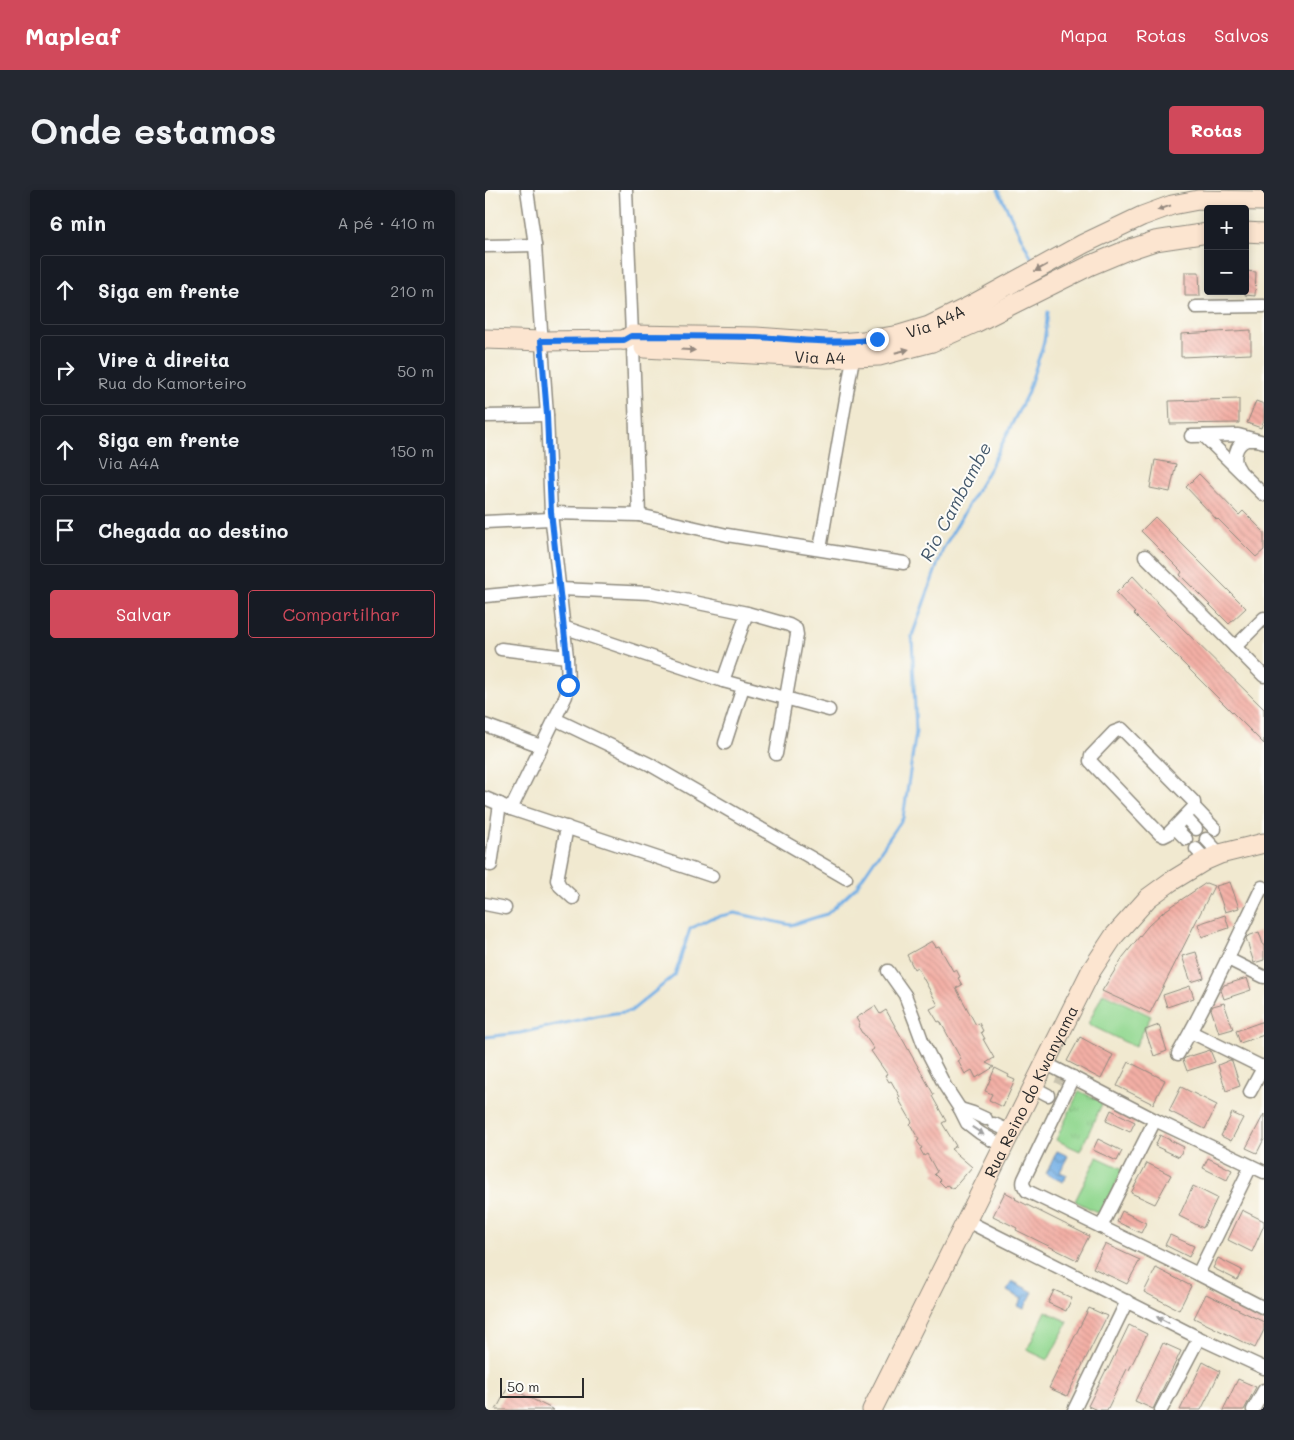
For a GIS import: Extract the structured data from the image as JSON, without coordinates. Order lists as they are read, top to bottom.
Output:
{
  "streets": {
    "main road": ["Via A4A", "Via A4", "Rua Reino do Kwanyama"]
  },
  "crossings": [
    ["Via A4A", "Via A4"]
  ],
  "one_way": ["Via A4A", "Via A4"],
  "water": ["Rio Cambambe"],
  "scale_bar": "50 m",
  "page": {
    "header": "Mapleaf",
    "nav": ["Mapa", "Rotas", "Salvos"],
    "buttons": [
      "Rotas",
      ["Salvar", "Compartilhar"]
    ],
    "title": "Onde estamos",
    "heading": ["6 min", "A pé · 410 m"],
    "map_buttons": ["+", "−"],
    "list": [
      ["Siga em frente", "210 m"],
      ["Vire à direita", "Rua do Kamorteiro", "50 m"],
      ["Siga em frente", "Via A4A", "150 m"],
      "Chegada ao destino"
    ],
    "scale": "50 m"
  }
}
